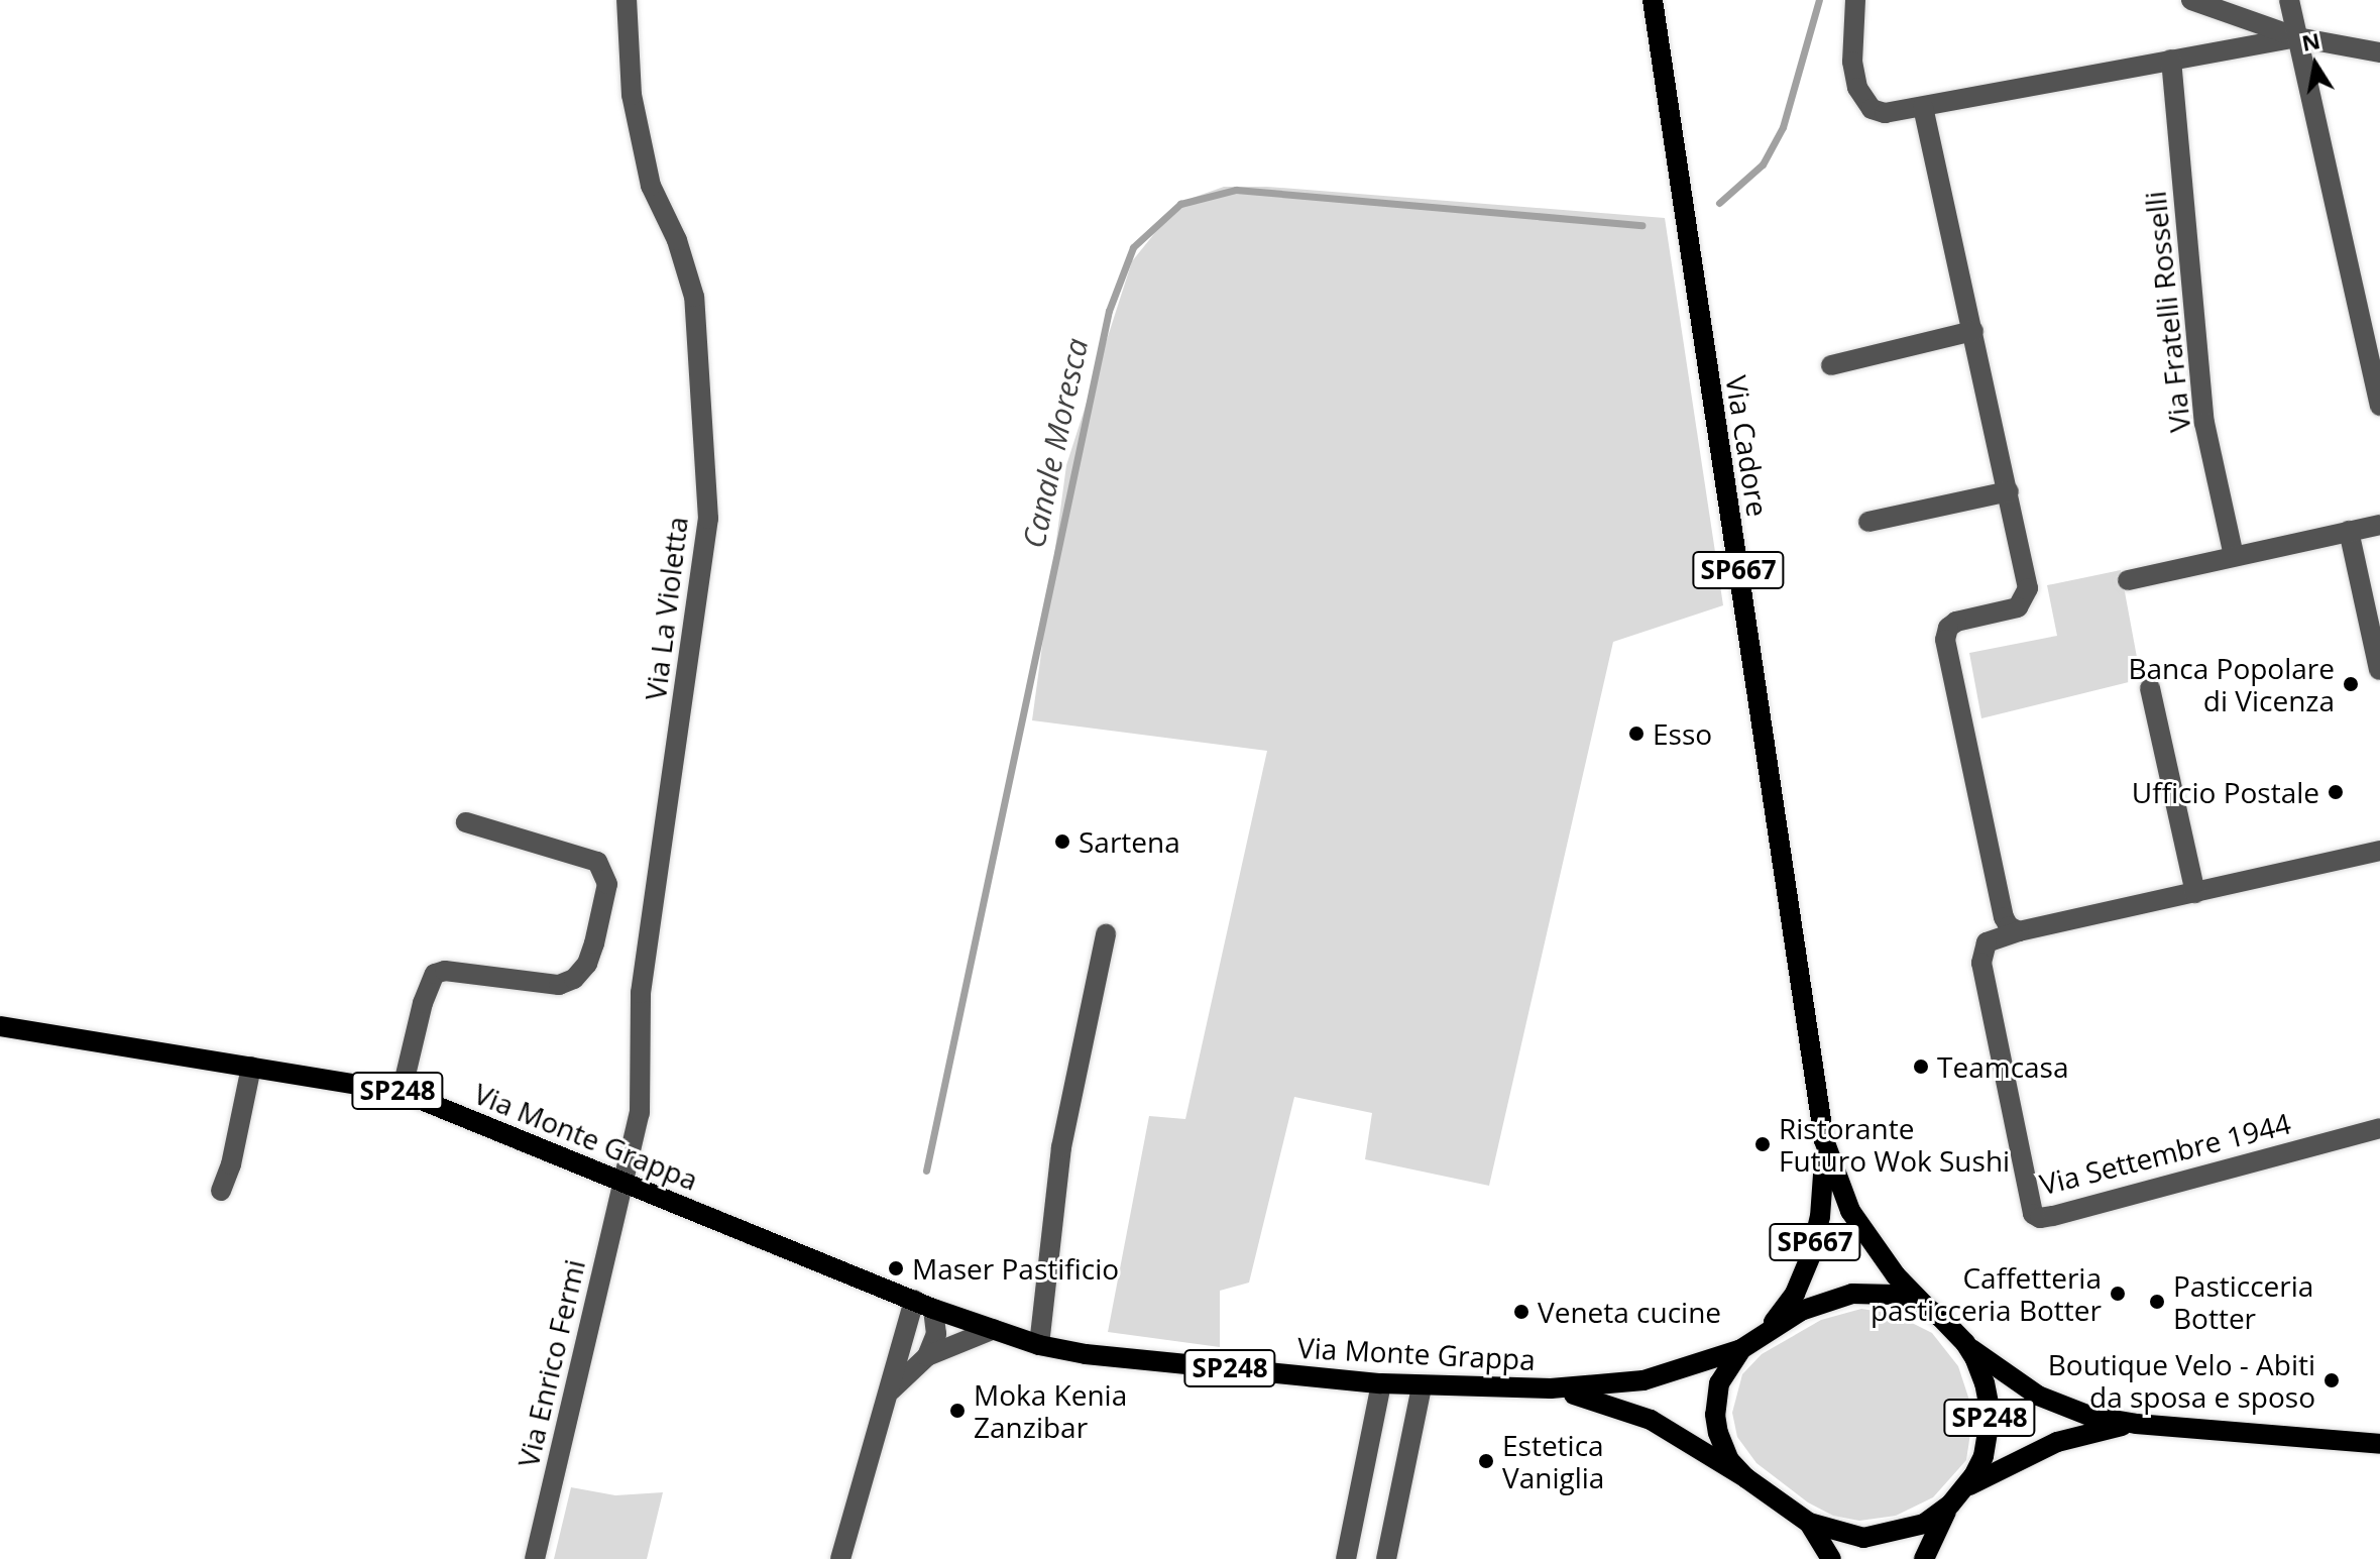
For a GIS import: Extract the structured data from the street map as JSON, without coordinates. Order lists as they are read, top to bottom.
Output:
{
  "streets": {
    "main road": [
      "Via Cadore",
      "SP667",
      "SP248",
      "Via Monte Grappa"
    ],
    "street": [
      "Via Fratelli Rosselli",
      "Via La Violetta",
      "Via Settembre 1944",
      "Via Enrico Fermi"
    ]
  },
  "crossings": [
    ["Via Cadore", "Via Monte Grappa"],
    ["Via La Violetta", "Via Monte Grappa"],
    ["Via La Violetta", "Via Enrico Fermi"],
    ["Via Monte Grappa", "Via Enrico Fermi"]
  ],
  "water": ["Canale Moresca"],
  "places": [
    "Banca Popolare di Vicenza",
    "Esso",
    "Ufficio Postale",
    "Sartena",
    "Teamcasa",
    "Ristorante Futuro Wok Sushi",
    "Maser Pastificio",
    "Caffetteria pasticceria Botter",
    "Pasticceria Botter",
    "Veneta cucine",
    "Boutique Velo - Abiti da sposa e sposo",
    "Moka Kenia Zanzibar",
    "Estetica Vaniglia"
  ],
  "north": "top"
}
